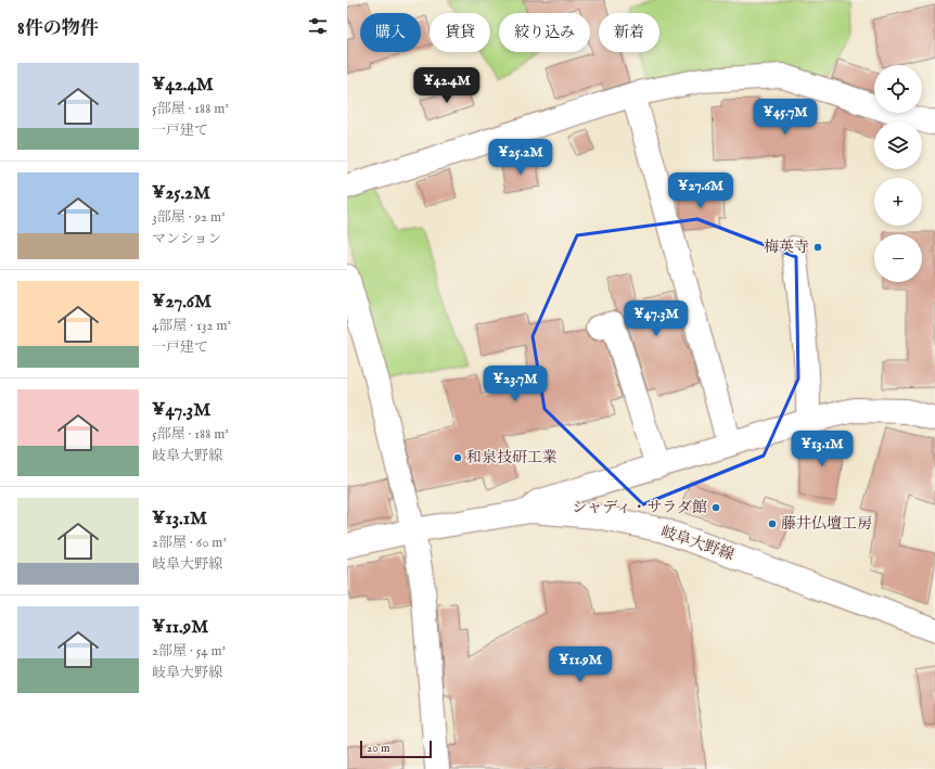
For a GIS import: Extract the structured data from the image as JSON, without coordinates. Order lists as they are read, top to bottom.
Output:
{
  "streets": {
    "street": ["岐阜大野線"]
  },
  "places": [
    "梅英寺",
    "和泉技研工業",
    "シャディ・サラダ館",
    "藤井仏壇工房"
  ],
  "scale_bar": "20 m",
  "page": {
    "heading": "8件の物件",
    "chip": [
      "購入",
      "賃貸",
      "絞り込み",
      "新着"
    ],
    "list": [
      {
        "name": "¥42.4M",
        "note": "5部屋 · 188 m² · 一戸建て"
      },
      {
        "name": "¥25.2M",
        "note": "3部屋 · 92 m² · マンション"
      },
      {
        "name": "¥27.6M",
        "note": "4部屋 · 132 m² · 一戸建て"
      },
      {
        "name": "¥47.3M",
        "note": "5部屋 · 188 m² · 岐阜大野線"
      },
      {
        "name": "¥13.1M",
        "note": "2部屋 · 60 m² · 岐阜大野線"
      },
      {
        "name": "¥11.9M",
        "note": "2部屋 · 54 m² · 岐阜大野線"
      }
    ],
    "map_buttons": ["+", "−"],
    "price": [
      "¥42.4M",
      "¥45.7M",
      "¥25.2M",
      "¥27.6M",
      "¥47.3M",
      "¥23.7M",
      "¥13.1M",
      "¥11.9M"
    ],
    "scale": "20 m"
  }
}
